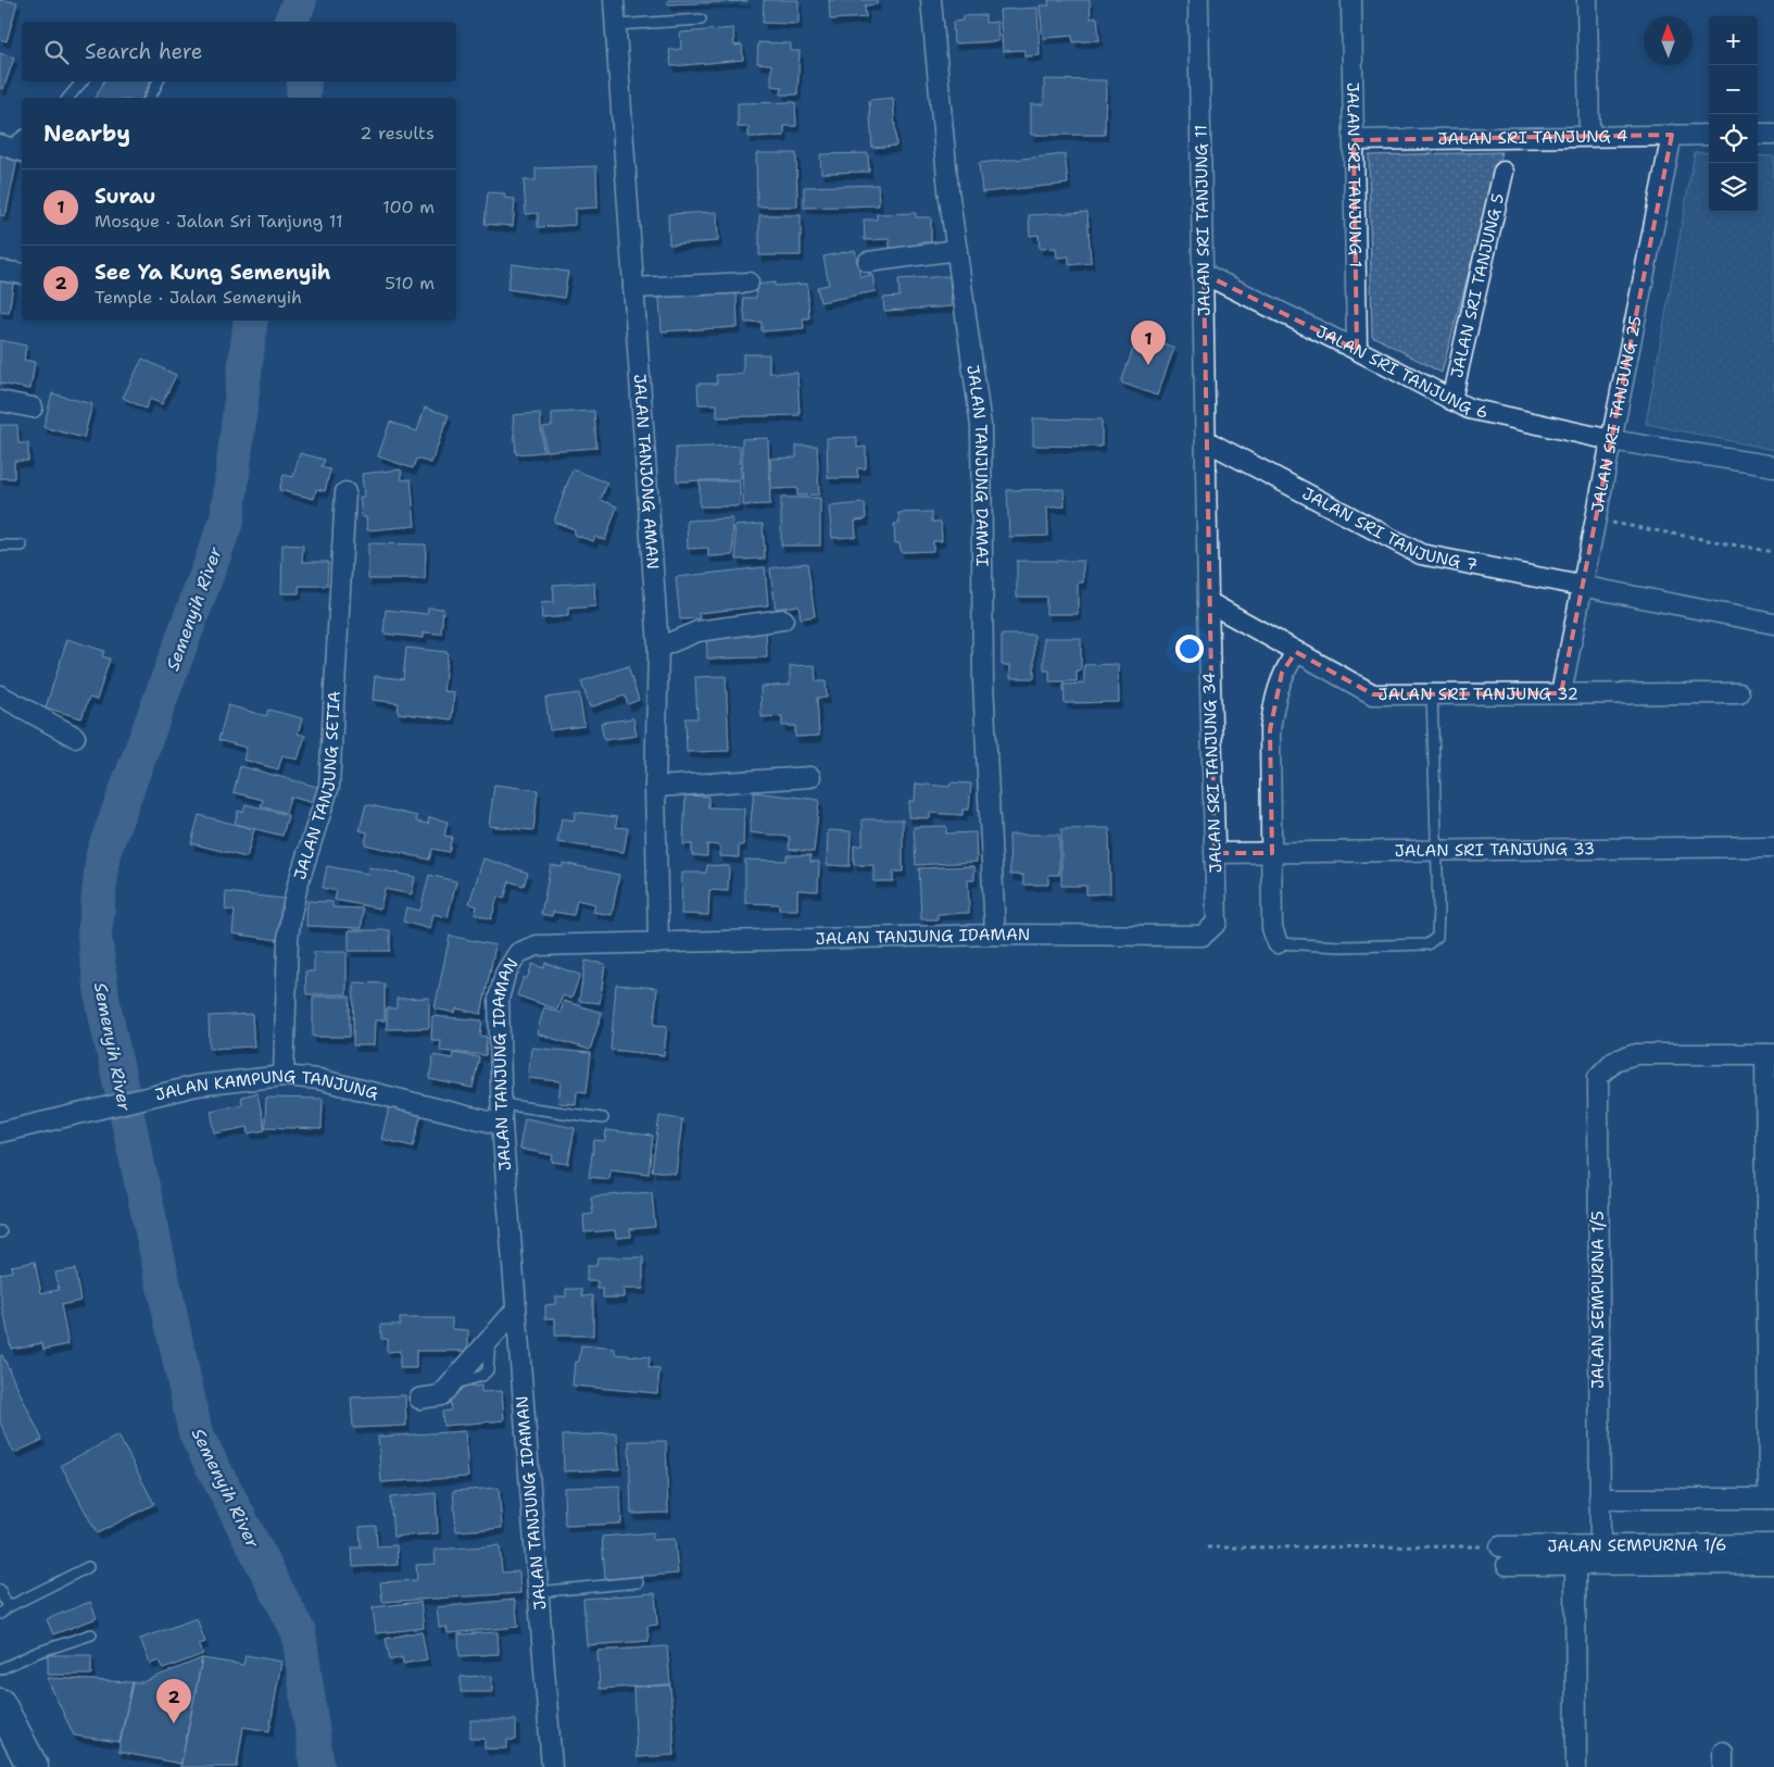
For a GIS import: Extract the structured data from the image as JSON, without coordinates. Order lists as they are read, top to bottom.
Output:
{
  "streets": {
    "street": [
      "JALAN SRI TANJUNG 4",
      "JALAN SRI TANJUNG 1",
      "JALAN SRI TANJUNG 11",
      "JALAN SRI TANJUNG 5",
      "JALAN SRI TANJUNG 6",
      "JALAN SRI TANJUNG 25",
      "JALAN TANJUNG DAMAI",
      "JALAN TANJONG AMAN",
      "JALAN SRI TANJUNG 7",
      "JALAN SRI TANJUNG 32",
      "JALAN SRI TANJUNG 34",
      "JALAN TANJUNG SETIA",
      "JALAN SRI TANJUNG 33",
      "JALAN TANJUNG IDAMAN",
      "JALAN KAMPUNG TANJUNG",
      "JALAN SEMPURNA 1/5",
      "JALAN SEMPURNA 1/6"
    ]
  },
  "crossings": [
    ["JALAN SRI TANJUNG 4", "JALAN SRI TANJUNG 1"],
    ["JALAN SRI TANJUNG 4", "JALAN SRI TANJUNG 25"],
    ["JALAN SRI TANJUNG 1", "JALAN SRI TANJUNG 6"],
    ["JALAN SRI TANJUNG 11", "JALAN SRI TANJUNG 6"],
    ["JALAN SRI TANJUNG 11", "JALAN SRI TANJUNG 7"],
    ["JALAN SRI TANJUNG 11", "JALAN SRI TANJUNG 34"],
    ["JALAN SRI TANJUNG 5", "JALAN SRI TANJUNG 6"],
    ["JALAN SRI TANJUNG 6", "JALAN SRI TANJUNG 25"],
    ["JALAN SRI TANJUNG 25", "JALAN SRI TANJUNG 7"],
    ["JALAN SRI TANJUNG 25", "JALAN SRI TANJUNG 32"],
    ["JALAN TANJUNG DAMAI", "JALAN TANJUNG IDAMAN"],
    ["JALAN TANJONG AMAN", "JALAN TANJUNG IDAMAN"],
    ["JALAN SRI TANJUNG 7", "JALAN SRI TANJUNG 34"],
    ["JALAN SRI TANJUNG 32", "JALAN SRI TANJUNG 34"],
    ["JALAN SRI TANJUNG 34", "JALAN SRI TANJUNG 33"],
    ["JALAN SRI TANJUNG 34", "JALAN TANJUNG IDAMAN"],
    ["JALAN TANJUNG SETIA", "JALAN KAMPUNG TANJUNG"],
    ["JALAN TANJUNG IDAMAN", "JALAN KAMPUNG TANJUNG"],
    ["JALAN SEMPURNA 1/5", "JALAN SEMPURNA 1/6"]
  ],
  "water": ["Semenyih River"],
  "north": "top",
  "page": {
    "map_buttons": ["+", "−"],
    "search": "Search here",
    "heading": ["Nearby", "2 results"],
    "list": [
      {
        "mark": "1",
        "name": "Surau",
        "note": "Mosque · Jalan Sri Tanjung 11",
        "value": "100 m"
      },
      {
        "mark": "2",
        "name": "See Ya Kung Semenyih",
        "note": "Temple · Jalan Semenyih",
        "value": "510 m"
      }
    ],
    "pins": ["1", "2"]
  }
}
